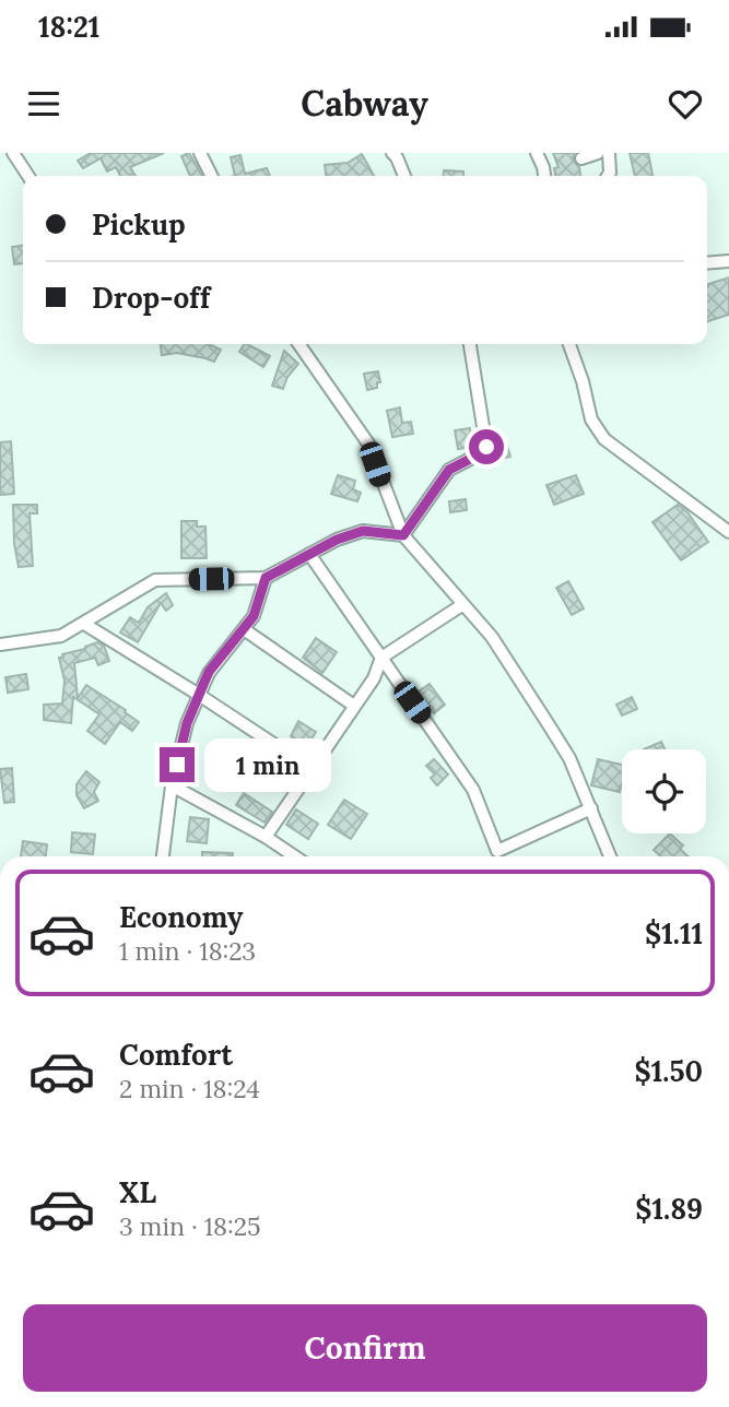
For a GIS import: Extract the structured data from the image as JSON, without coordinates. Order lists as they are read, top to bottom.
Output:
{
  "page": {
    "status": "18:21",
    "header": "Cabway",
    "banner": ["Pickup", "Drop-off"],
    "bubble": "1 min",
    "list": [
      {
        "name": "Economy",
        "note": "1 min · 18:23",
        "value": "$1.11"
      },
      {
        "name": "Comfort",
        "note": "2 min · 18:24",
        "value": "$1.50"
      },
      {
        "name": "XL",
        "note": "3 min · 18:25",
        "value": "$1.89"
      }
    ],
    "buttons": "Confirm"
  }
}
